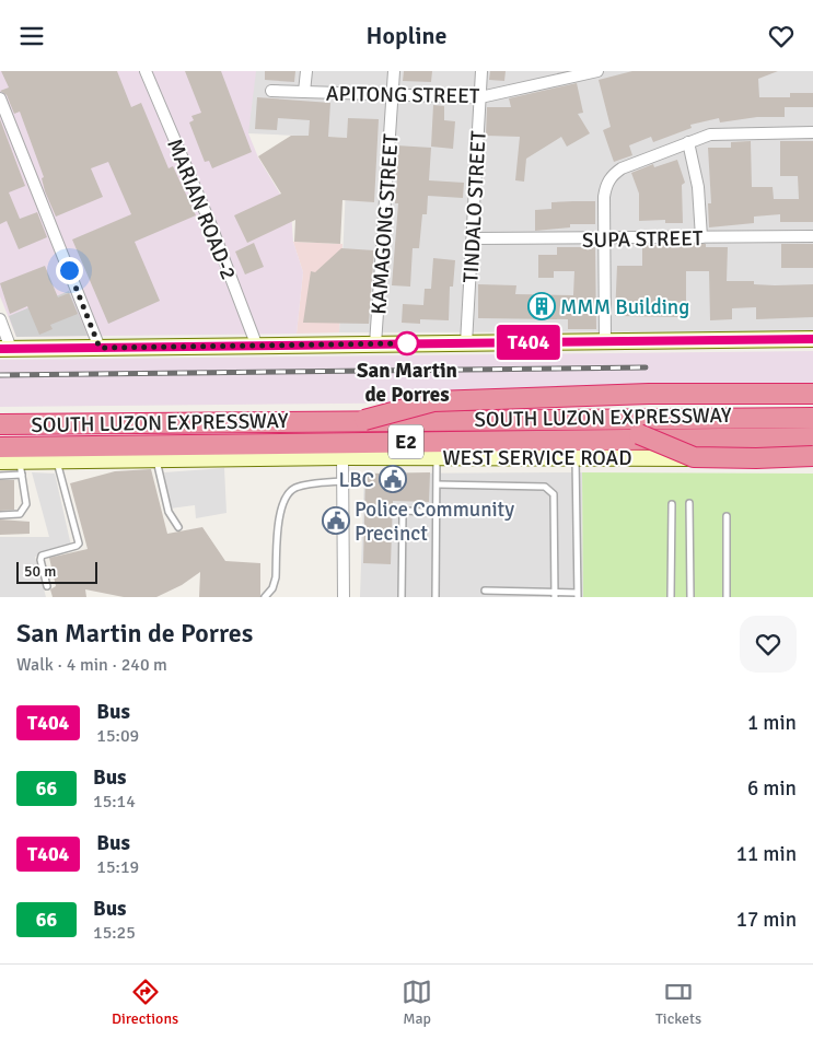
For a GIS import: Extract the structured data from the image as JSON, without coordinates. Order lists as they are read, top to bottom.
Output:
{
  "streets": {
    "highway": ["SOUTH LUZON EXPRESSWAY", "E2"],
    "main road": ["WEST SERVICE ROAD"],
    "street": [
      "APITONG STREET",
      "TINDALO STREET",
      "MARIAN ROAD-2",
      "KAMAGONG STREET",
      "SUPA STREET"
    ]
  },
  "crossings": [
    ["APITONG STREET", "TINDALO STREET"],
    ["APITONG STREET", "KAMAGONG STREET"],
    ["TINDALO STREET", "SUPA STREET"]
  ],
  "places": {
    "building": ["MMM Building"],
    "other": ["San Martin de Porres"],
    "public building": ["LBC", "Police Community Precinct"]
  },
  "lines": ["bus line T404"],
  "scale_bar": "50 m",
  "page": {
    "header": "Hopline",
    "on_map": "T404",
    "scale": "50 m",
    "heading": ["San Martin de Porres", "Walk · 4 min · 240 m"],
    "list": [
      {
        "mark": "T404",
        "name": "Bus",
        "note": "15:09",
        "value": "1 min"
      },
      {
        "mark": "66",
        "name": "Bus",
        "note": "15:14",
        "value": "6 min"
      },
      {
        "mark": "T404",
        "name": "Bus",
        "note": "15:19",
        "value": "11 min"
      },
      {
        "mark": "66",
        "name": "Bus",
        "note": "15:25",
        "value": "17 min"
      }
    ],
    "tabs": ["Directions", "Map", "Tickets"]
  }
}
